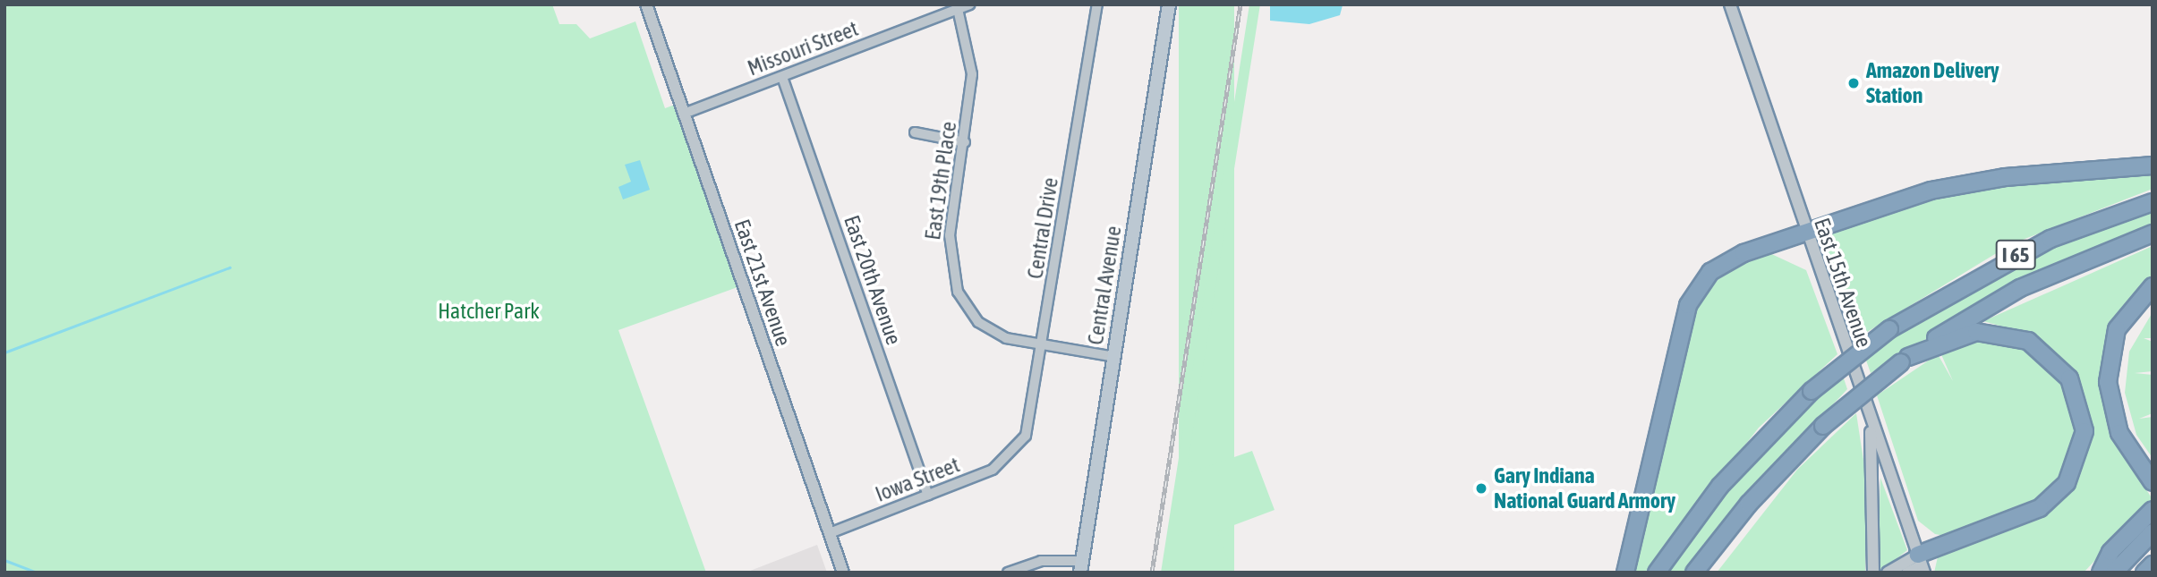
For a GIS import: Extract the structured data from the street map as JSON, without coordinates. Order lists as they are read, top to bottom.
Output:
{
  "streets": {
    "highway": ["I 65"],
    "main road": ["Central Avenue"],
    "street": [
      "Missouri Street",
      "East 19th Place",
      "Central Drive",
      "East 20th Avenue",
      "East 21st Avenue",
      "East 15th Avenue",
      "Iowa Street"
    ]
  },
  "crossings": [
    ["Missouri Street", "East 19th Place"],
    ["Missouri Street", "East 20th Avenue"],
    ["Missouri Street", "East 21st Avenue"],
    ["East 19th Place", "Central Drive"],
    ["East 19th Place", "Central Avenue"],
    ["Central Drive", "Iowa Street"],
    ["East 20th Avenue", "Iowa Street"],
    ["East 21st Avenue", "Iowa Street"]
  ],
  "parks": ["Hatcher Park"],
  "places": ["Amazon Delivery Station", "Gary Indiana National Guard Armory"]
}
